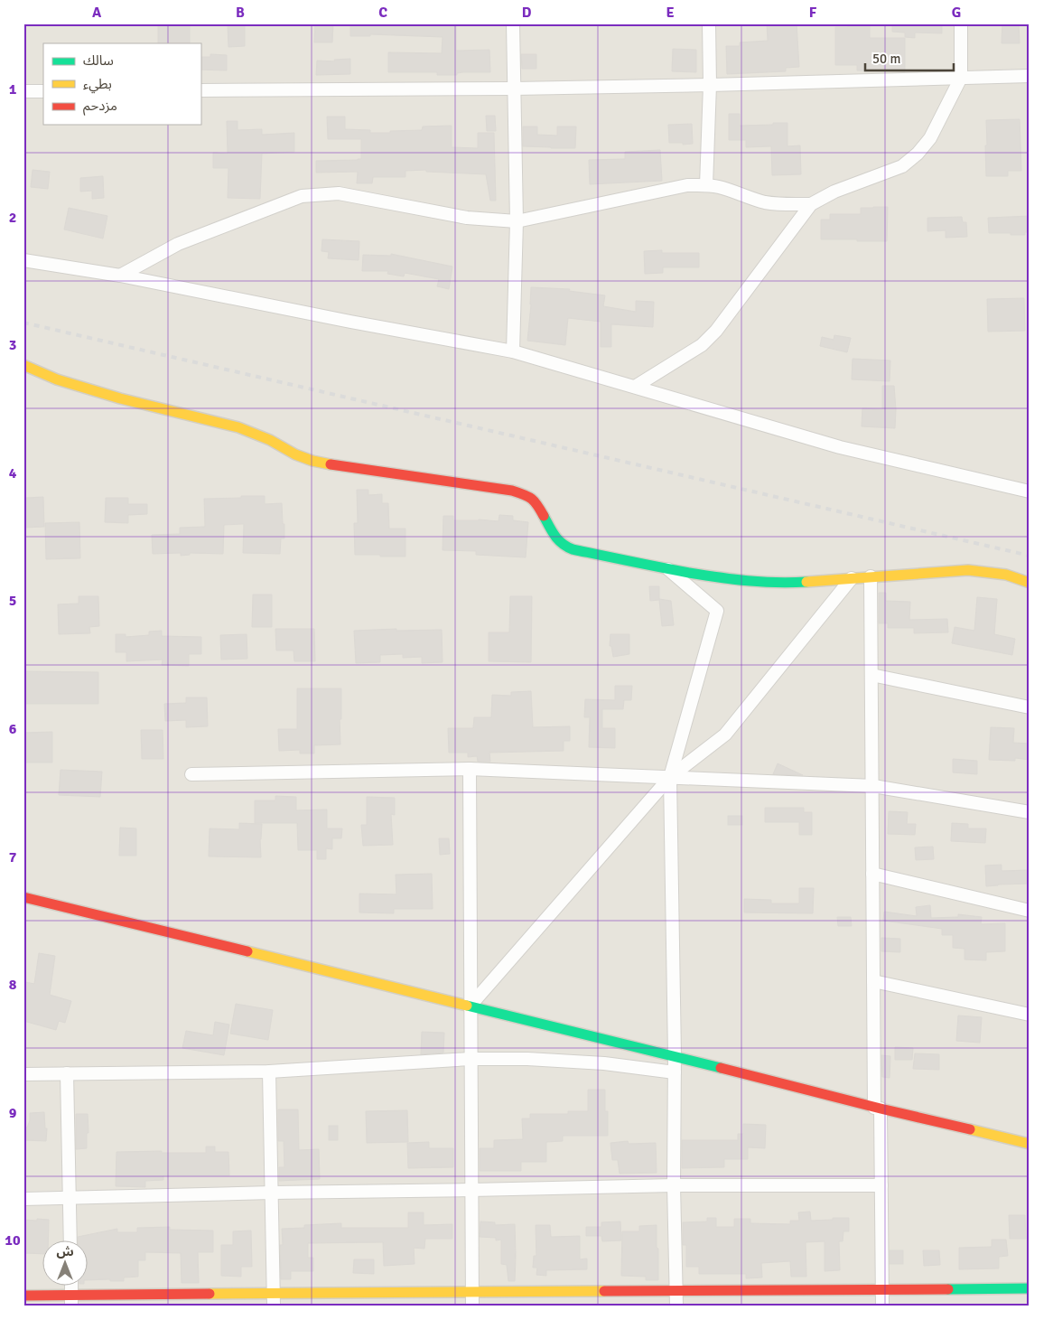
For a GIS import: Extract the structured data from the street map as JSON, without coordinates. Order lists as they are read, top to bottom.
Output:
{
  "legend": ["سالك", "بطيء", "مزدحم"],
  "scale_bar": "50 m",
  "north": "top",
  "grid": {
    "columns": [
      "A",
      "B",
      "C",
      "D",
      "E",
      "F",
      "G"
    ],
    "rows": [
      "1",
      "2",
      "3",
      "4",
      "5",
      "6",
      "7",
      "8",
      "9",
      "10"
    ]
  }
}
